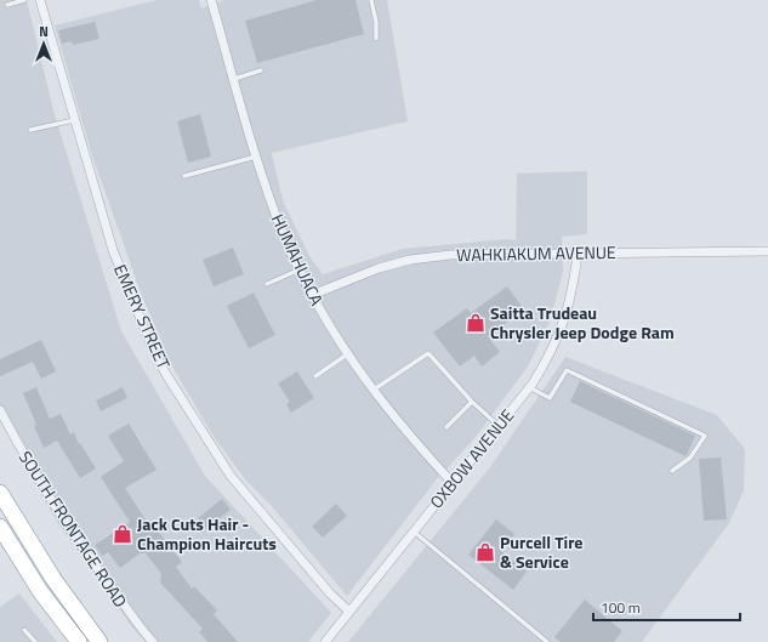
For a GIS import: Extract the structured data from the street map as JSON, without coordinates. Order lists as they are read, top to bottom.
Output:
{
  "streets": {
    "street": [
      "WAHKIAKUM AVENUE",
      "HUMAHUACA",
      "EMERY STREET",
      "OXBOW AVENUE",
      "SOUTH FRONTAGE ROAD"
    ]
  },
  "crossings": [
    ["WAHKIAKUM AVENUE", "HUMAHUACA"],
    ["WAHKIAKUM AVENUE", "OXBOW AVENUE"],
    ["HUMAHUACA", "OXBOW AVENUE"],
    ["EMERY STREET", "OXBOW AVENUE"]
  ],
  "places": {
    "shop": ["Saitta Trudeau Chrysler Jeep Dodge Ram", "Jack Cuts Hair - Champion Haircuts", "Purcell Tire & Service"]
  },
  "scale_bar": "100 m",
  "north": "top"
}
